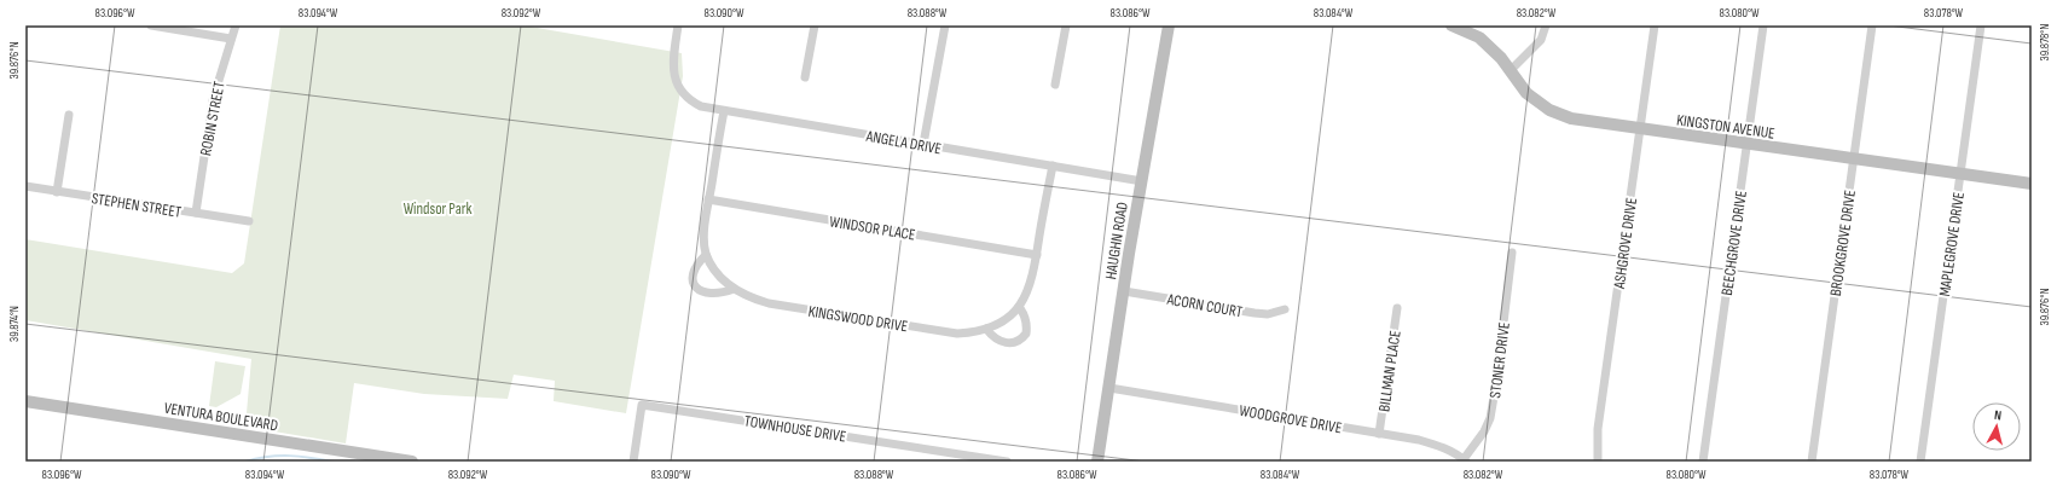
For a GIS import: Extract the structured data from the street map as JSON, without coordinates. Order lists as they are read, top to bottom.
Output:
{
  "streets": {
    "street": [
      "ROBIN STREET",
      "KINGSTON AVENUE",
      "ANGELA DRIVE",
      "STEPHEN STREET",
      "WINDSOR PLACE",
      "HAUGHN ROAD",
      "ASHGROVE DRIVE",
      "BEECHGROVE DRIVE",
      "BROOKGROVE DRIVE",
      "MAPLEGROVE DRIVE",
      "ACORN COURT",
      "KINGSWOOD DRIVE",
      "STONER DRIVE",
      "BILLMAN PLACE",
      "VENTURA BOULEVARD",
      "WOODGROVE DRIVE",
      "TOWNHOUSE DRIVE"
    ]
  },
  "crossings": [
    ["ROBIN STREET", "STEPHEN STREET"],
    ["KINGSTON AVENUE", "ASHGROVE DRIVE"],
    ["KINGSTON AVENUE", "BEECHGROVE DRIVE"],
    ["KINGSTON AVENUE", "BROOKGROVE DRIVE"],
    ["KINGSTON AVENUE", "MAPLEGROVE DRIVE"],
    ["ANGELA DRIVE", "HAUGHN ROAD"],
    ["ANGELA DRIVE", "KINGSWOOD DRIVE"],
    ["WINDSOR PLACE", "KINGSWOOD DRIVE"],
    ["HAUGHN ROAD", "ACORN COURT"],
    ["HAUGHN ROAD", "WOODGROVE DRIVE"],
    ["STONER DRIVE", "WOODGROVE DRIVE"],
    ["BILLMAN PLACE", "WOODGROVE DRIVE"]
  ],
  "parks": ["Windsor Park"],
  "north": "top",
  "coordinates": [
    "83.096°W",
    "83.094°W",
    "83.092°W",
    "83.090°W",
    "83.088°W",
    "83.086°W",
    "83.084°W",
    "83.082°W",
    "83.080°W",
    "83.078°W",
    "39.878°N",
    "39.876°N",
    "39.874°N"
  ]
}
